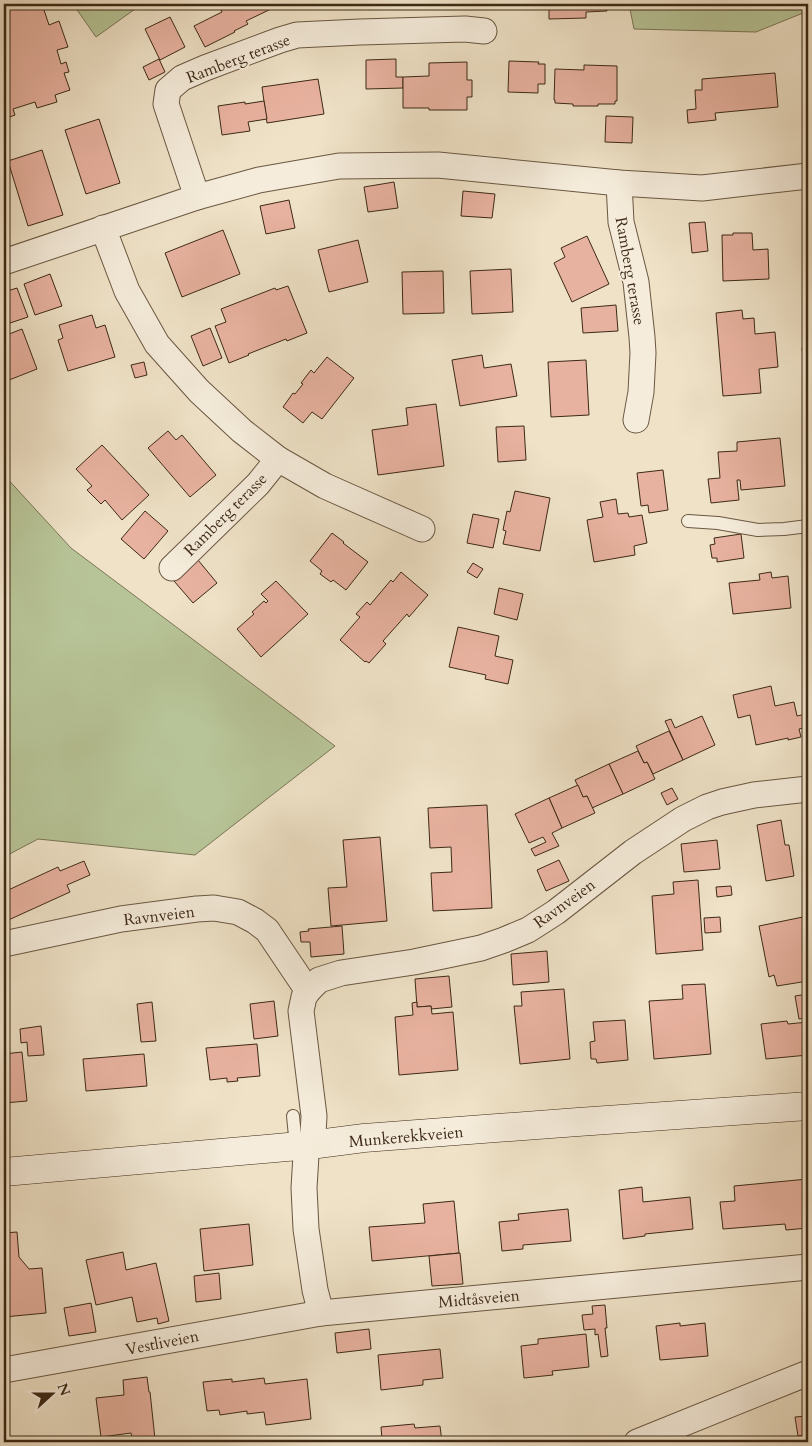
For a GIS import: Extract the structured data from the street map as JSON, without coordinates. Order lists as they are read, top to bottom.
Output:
{
  "streets": {
    "main road": ["Munkerekkveien"],
    "street": [
      "Ramberg terasse",
      "Ravnveien",
      "Midtåsveien",
      "Vestliveien"
    ]
  },
  "crossings": [
    ["Midtåsveien", "Vestliveien"]
  ],
  "north": "right"
}
